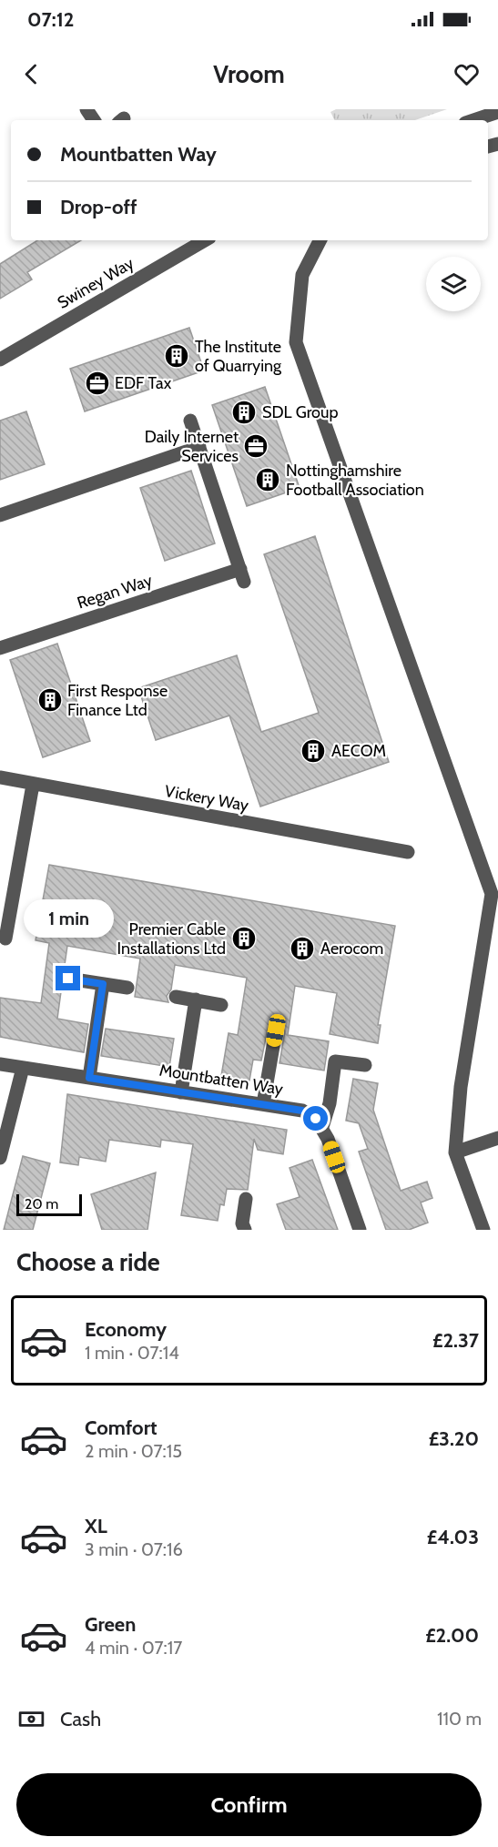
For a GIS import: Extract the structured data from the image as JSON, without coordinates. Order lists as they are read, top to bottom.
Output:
{
  "streets": {
    "street": [
      "Swiney Way",
      "Regan Way",
      "Vickery Way",
      "Mountbatten Way"
    ]
  },
  "places": {
    "building": [
      "The Institute of Quarrying",
      "SDL Group",
      "Nottinghamshire Football Association",
      "First Response Finance Ltd",
      "AECOM",
      "Premier Cable Installations Ltd",
      "Aerocom"
    ],
    "office": ["EDF Tax", "Daily Internet Services"]
  },
  "scale_bar": "20 m",
  "page": {
    "status": "07:12",
    "header": "Vroom",
    "banner": ["Mountbatten Way", "Drop-off"],
    "bubble": "1 min",
    "scale": "20 m",
    "heading": "Choose a ride",
    "list": [
      {
        "name": "Economy",
        "note": "1 min · 07:14",
        "value": "£2.37"
      },
      {
        "name": "Comfort",
        "note": "2 min · 07:15",
        "value": "£3.20"
      },
      {
        "name": "XL",
        "note": "3 min · 07:16",
        "value": "£4.03"
      },
      {
        "name": "Green",
        "note": "4 min · 07:17",
        "value": "£2.00"
      }
    ],
    "pay": ["Cash", "110 m"],
    "buttons": "Confirm"
  }
}
